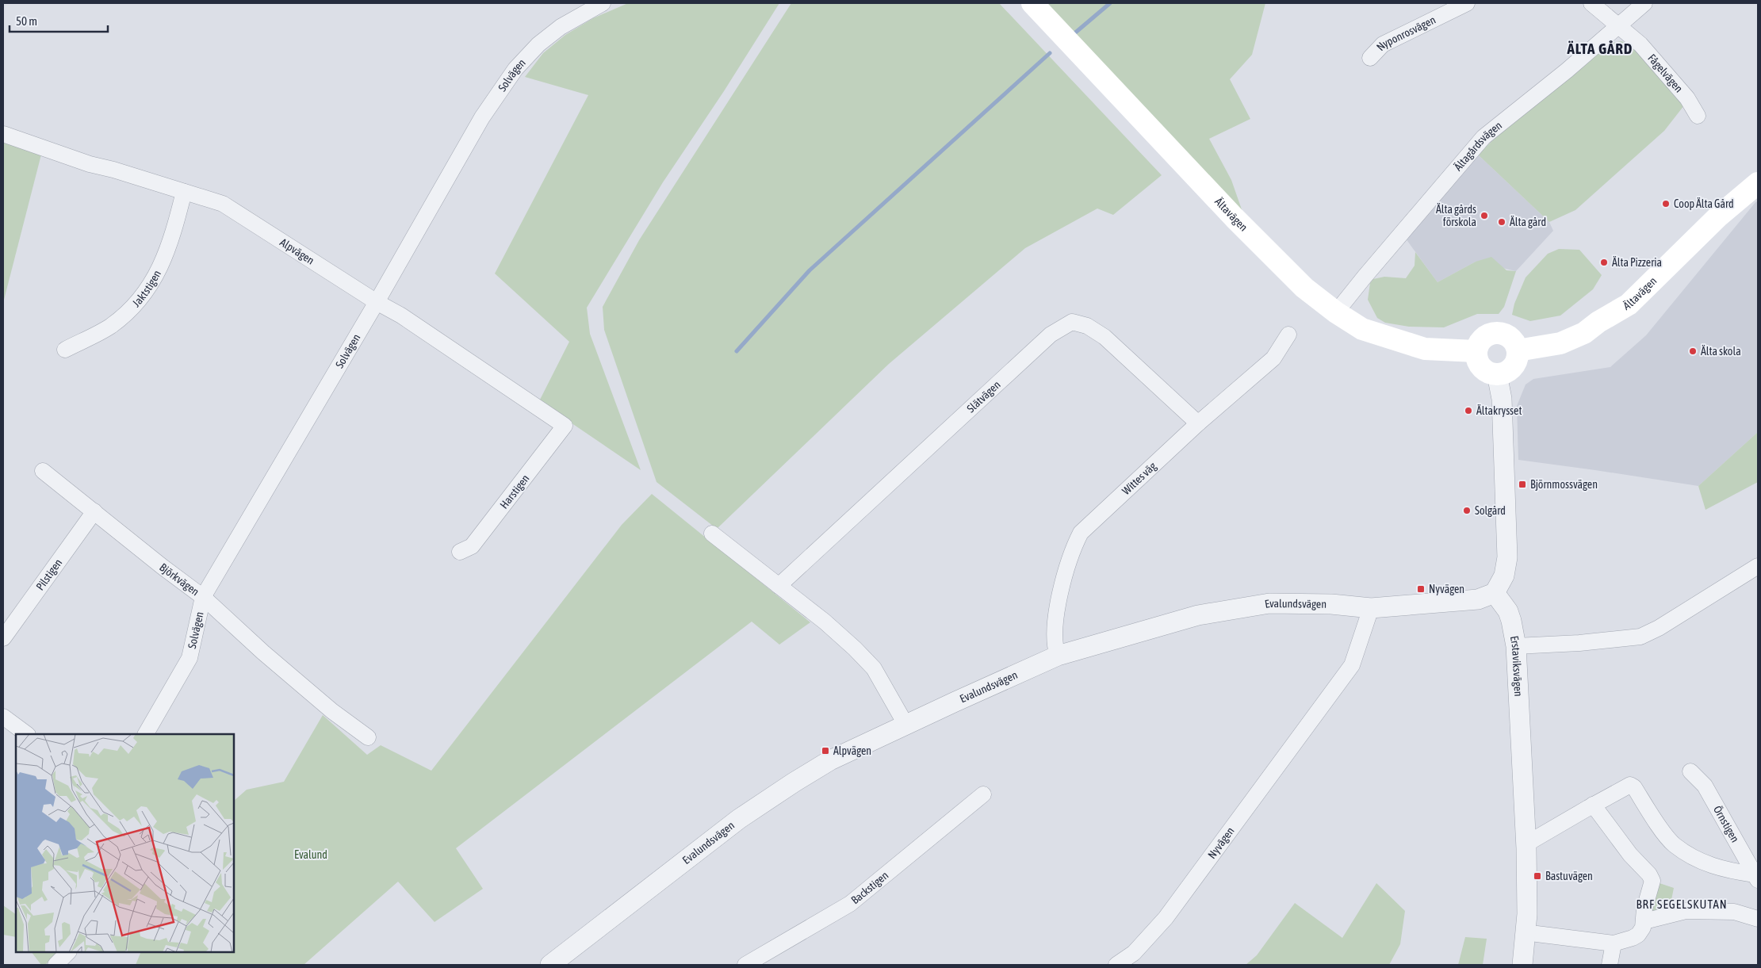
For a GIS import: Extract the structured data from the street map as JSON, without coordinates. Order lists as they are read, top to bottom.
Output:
{
  "streets": {
    "main road": ["Ältavägen"],
    "street": [
      "Nyponrosvägen",
      "Fågelvägen",
      "Solvägen",
      "Ältagårdsvägen",
      "Alpvägen",
      "Jaktstigen",
      "Slätvägen",
      "Wittes väg",
      "Harstigen",
      "Pilstigen",
      "Björkvägen",
      "Evalundsvägen",
      "Erstaviksvägen",
      "Örnstigen",
      "Nyvägen",
      "Backstigen"
    ]
  },
  "crossings": [
    ["Fågelvägen", "Ältagårdsvägen"],
    ["Solvägen", "Alpvägen"],
    ["Solvägen", "Björkvägen"],
    ["Ältagårdsvägen", "Ältavägen"],
    ["Alpvägen", "Jaktstigen"],
    ["Alpvägen", "Harstigen"],
    ["Slätvägen", "Wittes väg"],
    ["Wittes väg", "Evalundsvägen"],
    ["Pilstigen", "Björkvägen"],
    ["Evalundsvägen", "Erstaviksvägen"],
    ["Evalundsvägen", "Nyvägen"]
  ],
  "districts": ["ÄLTA GÅRD", "BRF SEGELSKUTAN"],
  "parks": ["Evalund"],
  "places": {
    "other": [
      "Coop Älta Gård",
      "Älta gårds förskola",
      "Älta gård",
      "Älta Pizzeria",
      "Älta skola",
      "Ältakrysset",
      "Solgård"
    ],
    "transit": [
      "Björnmossvägen",
      "Nyvägen",
      "Alpvägen",
      "Bastuvägen"
    ]
  },
  "scale_bar": "50 m"
}
